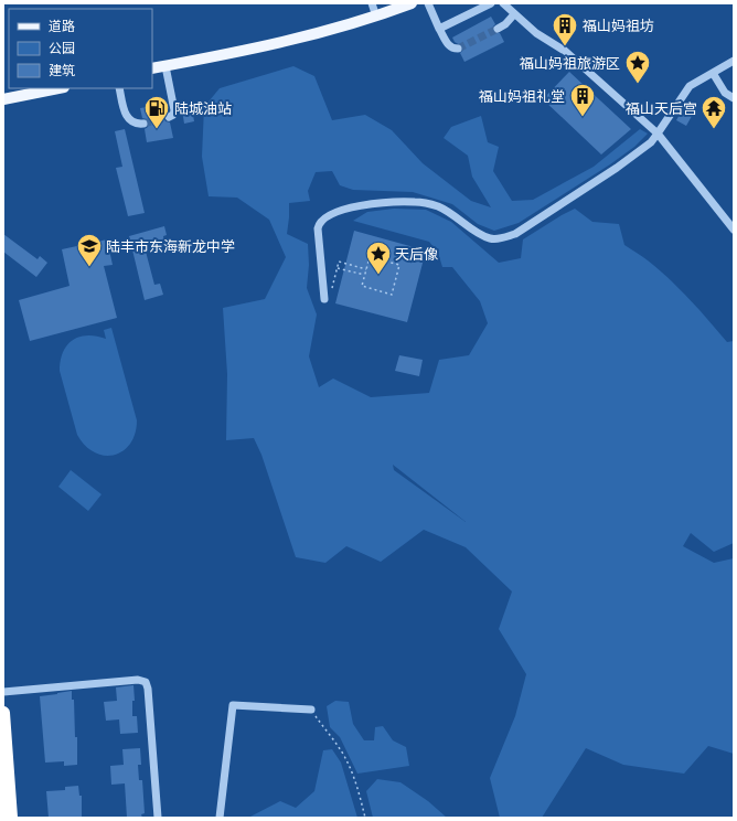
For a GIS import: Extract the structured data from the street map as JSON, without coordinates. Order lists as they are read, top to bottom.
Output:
{
  "places": {
    "building": ["福山妈祖坊", "福山妈祖礼堂"],
    "place": ["福山妈祖旅游区", "天后像"],
    "fuel station": ["陆城油站"],
    "temple": ["福山天后宫"],
    "school or university": ["陆丰市东海新龙中学"]
  },
  "legend": ["道路", "公园", "建筑"]
}
